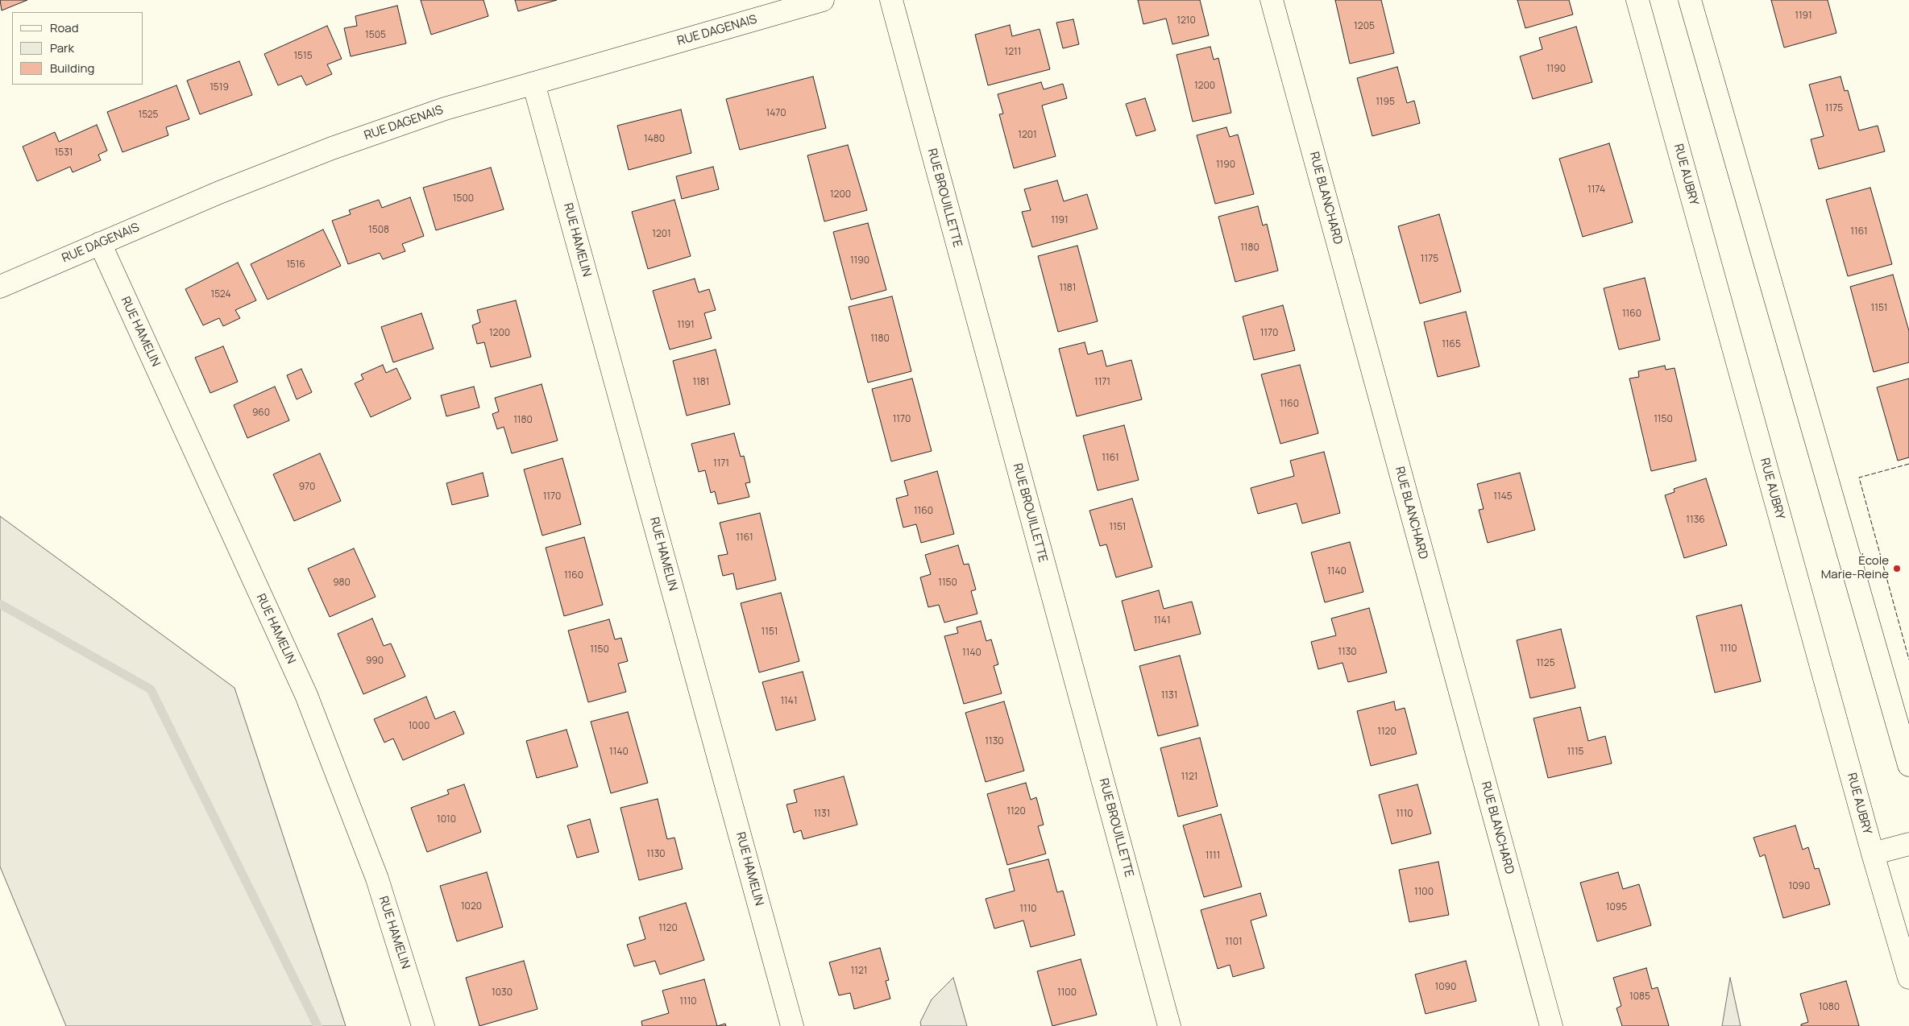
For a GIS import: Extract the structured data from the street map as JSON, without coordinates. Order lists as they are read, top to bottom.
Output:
{
  "streets": {
    "street": [
      "RUE DAGENAIS",
      "RUE AUBRY",
      "RUE BROUILLETTE",
      "RUE BLANCHARD",
      "RUE HAMELIN"
    ]
  },
  "crossings": [
    ["RUE DAGENAIS", "RUE HAMELIN"]
  ],
  "places": ["École Marie-Reine"],
  "house_numbers": [
    "1191",
    "1210",
    "1205",
    "1505",
    "1211",
    "1515",
    "1190",
    "1200",
    "1519",
    "1195",
    "1175",
    "1470",
    "1525",
    "1201",
    "1480",
    "1531",
    "1190",
    "1174",
    "1200",
    "1500",
    "1191",
    "1508",
    "1161",
    "1201",
    "1180",
    "1175",
    "1190",
    "1516",
    "1181",
    "1524",
    "1151",
    "1160",
    "1191",
    "1200",
    "1170",
    "1180",
    "1165",
    "1181",
    "1171",
    "1160",
    "960",
    "1170",
    "1150",
    "1180",
    "1161",
    "1171",
    "970",
    "1170",
    "1145",
    "1160",
    "1136",
    "1151",
    "1161",
    "1140",
    "1160",
    "980",
    "1150",
    "1141",
    "1151",
    "1110",
    "1150",
    "1130",
    "1140",
    "990",
    "1125",
    "1131",
    "1141",
    "1000",
    "1120",
    "1130",
    "1140",
    "1115",
    "1121",
    "1120",
    "1131",
    "1110",
    "1010",
    "1130",
    "1111",
    "1090",
    "1100",
    "1020",
    "1095",
    "1110",
    "1120",
    "1101",
    "1121",
    "1090",
    "1030",
    "1100",
    "1085",
    "1110",
    "1080"
  ],
  "legend": ["Road", "Park", "Building"]
}
